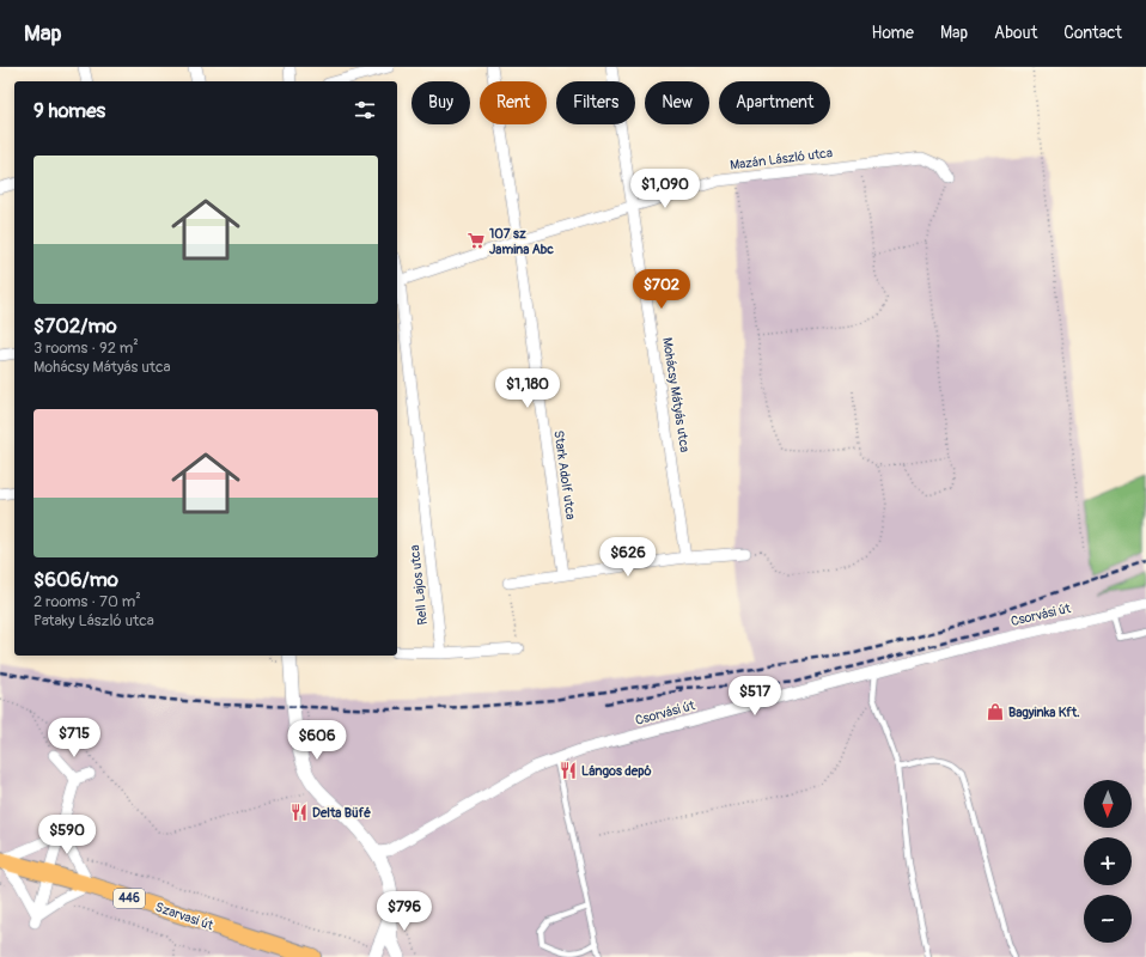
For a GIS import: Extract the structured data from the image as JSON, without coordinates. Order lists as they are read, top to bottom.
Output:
{
  "streets": {
    "main road": ["446", "Szarvasi út"],
    "street": [
      "Mazán László utca",
      "Mohácsy Mátyás utca",
      "Stark Adolf utca",
      "Rell Lajos utca",
      "Csorvási út"
    ]
  },
  "crossings": [
    ["Mazán László utca", "Mohácsy Mátyás utca"],
    ["Mazán László utca", "Stark Adolf utca"],
    ["Mazán László utca", "Rell Lajos utca"]
  ],
  "places": {
    "supermarket": ["107 sz Jamina Abc"],
    "shop": ["Bagyinka Kft."],
    "restaurant": ["Lángos depó", "Delta Büfé"]
  },
  "north": "bottom",
  "page": {
    "header": "Map",
    "nav": [
      "Home",
      "Map",
      "About",
      "Contact"
    ],
    "chip": [
      "Buy",
      "Rent",
      "Filters",
      "New",
      "Apartment"
    ],
    "heading": "9 homes",
    "list": [
      {
        "name": "$702/mo",
        "note": "3 rooms · 92 m² · Mohácsy Mátyás utca"
      },
      {
        "name": "$606/mo",
        "note": "2 rooms · 70 m² · Pataky László utca"
      }
    ],
    "price": [
      "$1,090",
      "$702",
      "$1,180",
      "$626",
      "$517",
      "$715",
      "$606",
      "$590",
      "$796"
    ],
    "map_buttons": ["+", "−"]
  }
}
